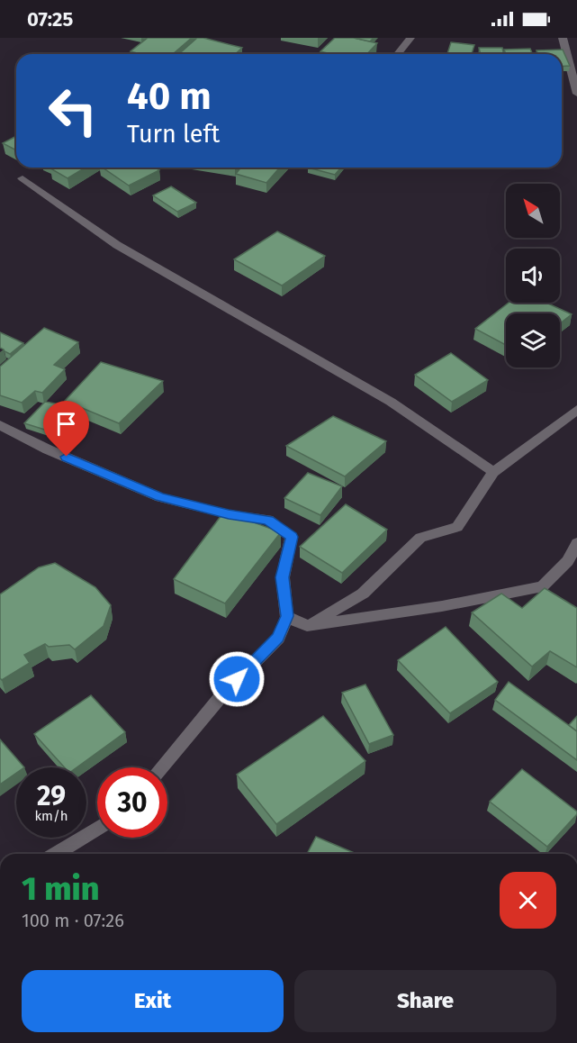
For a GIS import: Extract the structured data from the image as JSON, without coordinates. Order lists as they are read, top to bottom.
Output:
{
  "north": "top left",
  "page": {
    "status": "07:25",
    "turn": ["40 m", "Turn left"],
    "speed": "29 km/h",
    "limit": "30",
    "heading": ["1 min", "100 m · 07:26"],
    "buttons": ["Exit", "Share"]
  }
}
